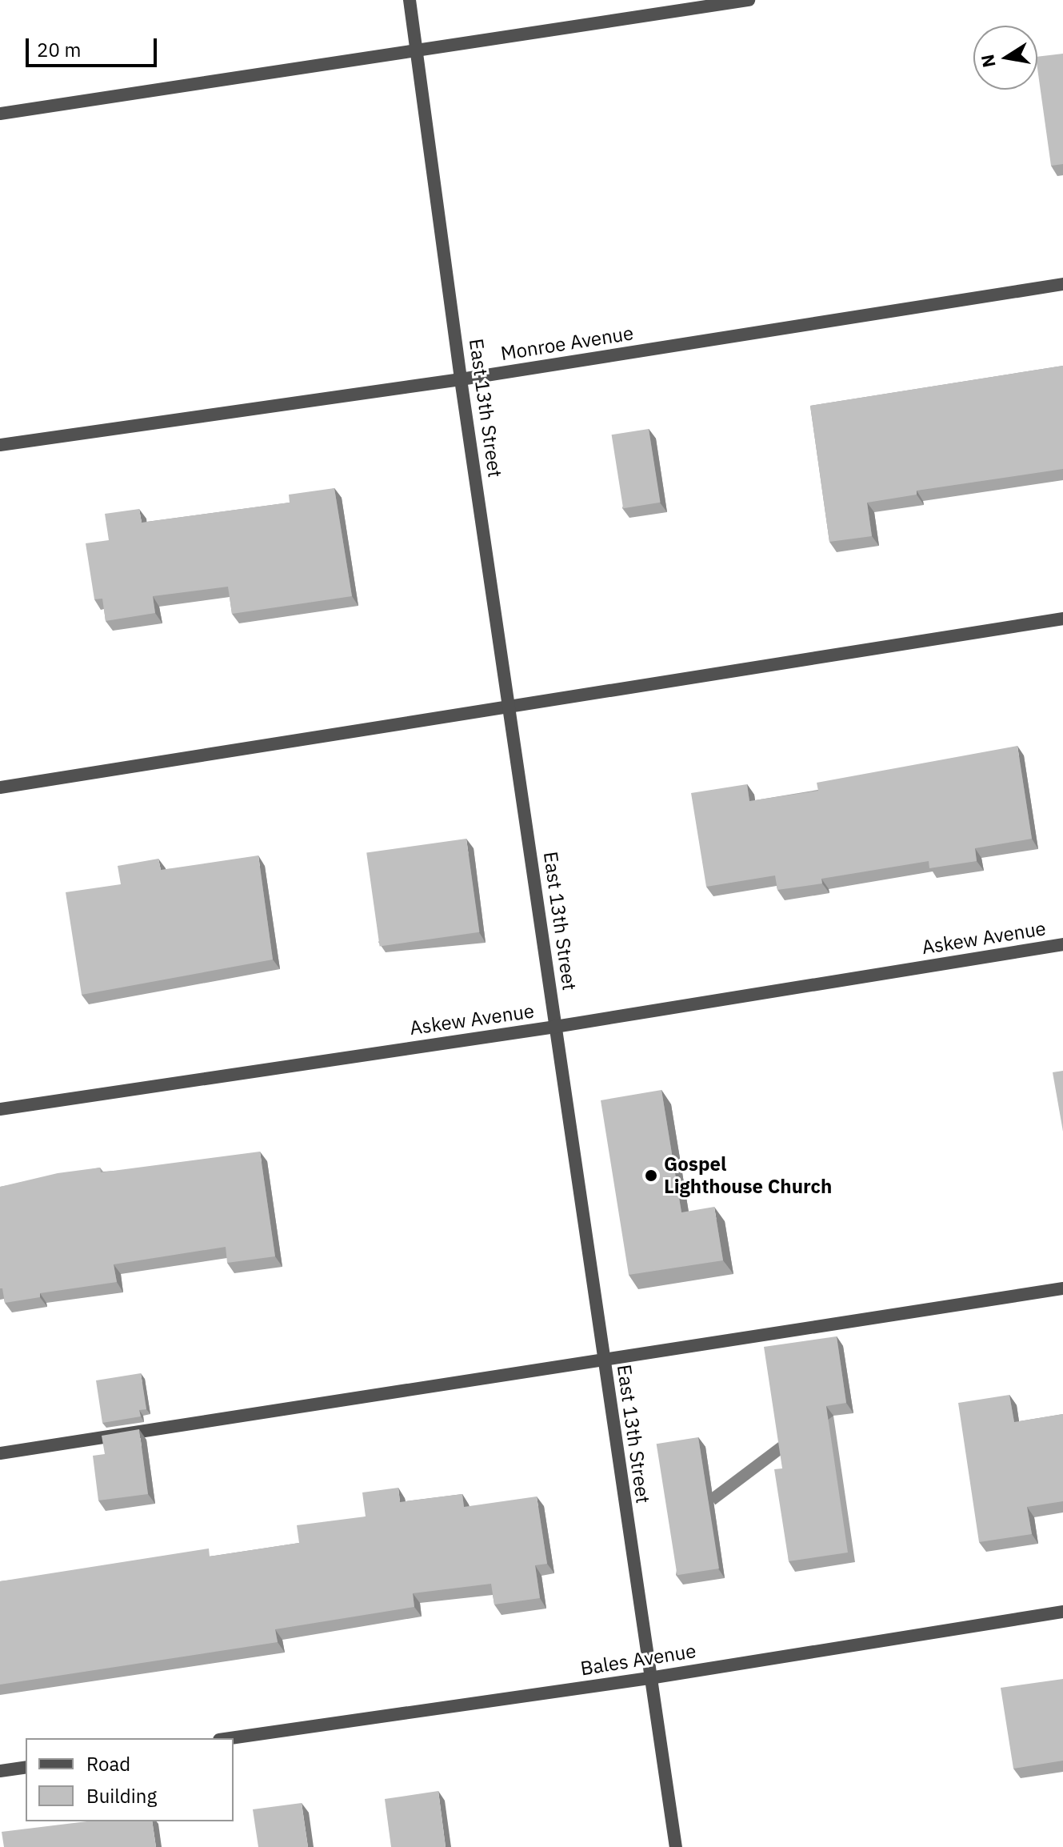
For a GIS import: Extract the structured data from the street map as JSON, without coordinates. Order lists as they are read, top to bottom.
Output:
{
  "streets": {
    "street": [
      "Monroe Avenue",
      "East 13th Street",
      "Askew Avenue",
      "Bales Avenue"
    ]
  },
  "crossings": [
    ["Monroe Avenue", "East 13th Street"],
    ["East 13th Street", "Askew Avenue"],
    ["East 13th Street", "Bales Avenue"]
  ],
  "places": ["Gospel Lighthouse Church"],
  "legend": ["Road", "Building"],
  "scale_bar": "20 m",
  "north": "left"
}
